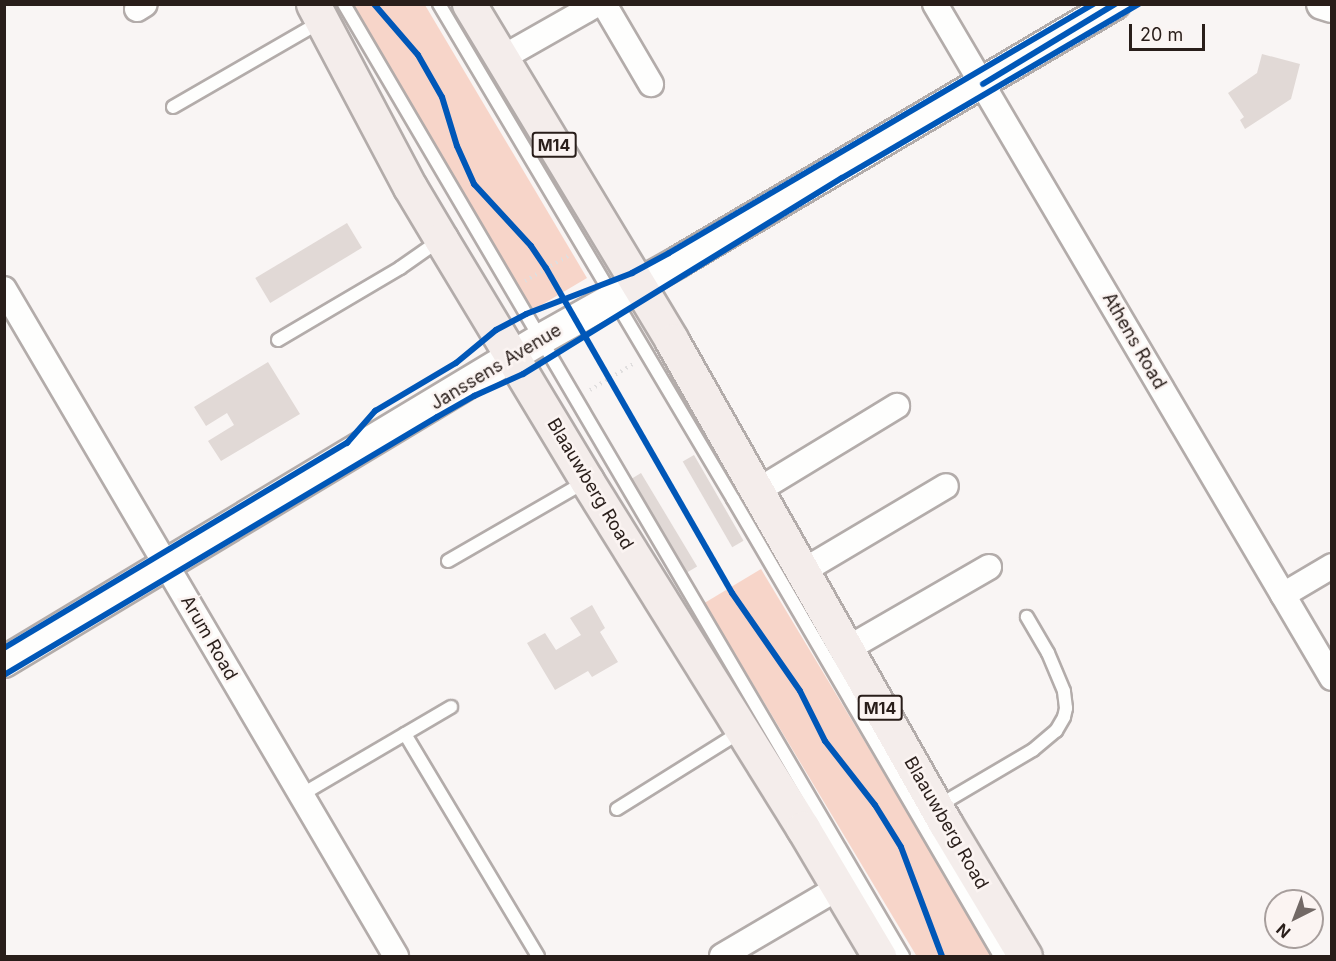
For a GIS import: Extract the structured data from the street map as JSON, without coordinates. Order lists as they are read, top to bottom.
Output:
{
  "streets": {
    "main road": ["M14", "Blaauwberg Road"],
    "street": ["Athens Road", "Janssens Avenue", "Arum Road"]
  },
  "crossings": [
    ["Athens Road", "Janssens Avenue"],
    ["Janssens Avenue", "Blaauwberg Road"],
    ["Janssens Avenue", "Arum Road"]
  ],
  "scale_bar": "20 m",
  "north": "bottom left"
}
